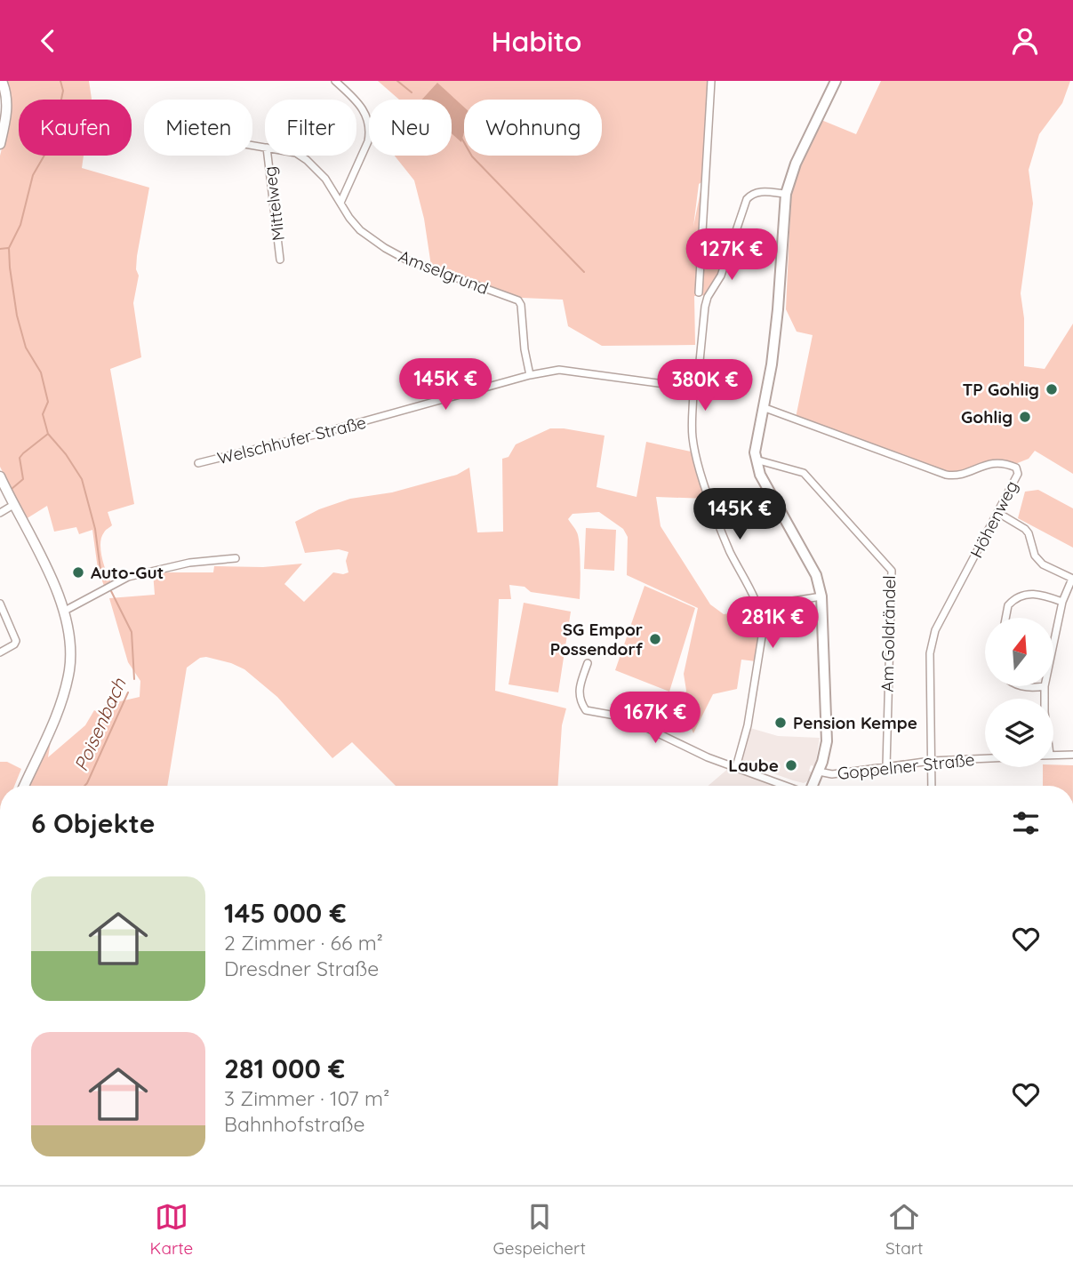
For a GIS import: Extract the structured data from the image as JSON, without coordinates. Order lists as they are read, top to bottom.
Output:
{
  "streets": {
    "street": [
      "Mittelweg",
      "Amselgrund",
      "Welschhufer Straße",
      "Höhenweg",
      "Am Goldrändel",
      "Goppelner Straße"
    ]
  },
  "crossings": [
    ["Mittelweg", "Amselgrund"],
    ["Amselgrund", "Welschhufer Straße"],
    ["Höhenweg", "Goppelner Straße"],
    ["Am Goldrändel", "Goppelner Straße"]
  ],
  "water": ["Poisenbach"],
  "places": [
    "TP Gohlig",
    "Gohlig",
    "Auto-Gut",
    "SG Empor Possendorf",
    "Pension Kempe",
    "Laube"
  ],
  "north": "top",
  "page": {
    "header": "Habito",
    "chip": [
      "Kaufen",
      "Mieten",
      "Filter",
      "Neu",
      "Wohnung"
    ],
    "price": [
      "127K €",
      "145K €",
      "380K €",
      "145K €",
      "281K €",
      "167K €"
    ],
    "heading": "6 Objekte",
    "list": [
      {
        "name": "145 000 €",
        "note": "2 Zimmer · 66 m² · Dresdner Straße"
      },
      {
        "name": "281 000 €",
        "note": "3 Zimmer · 107 m² · Bahnhofstraße"
      }
    ],
    "tabs": ["Karte", "Gespeichert", "Start"]
  }
}
